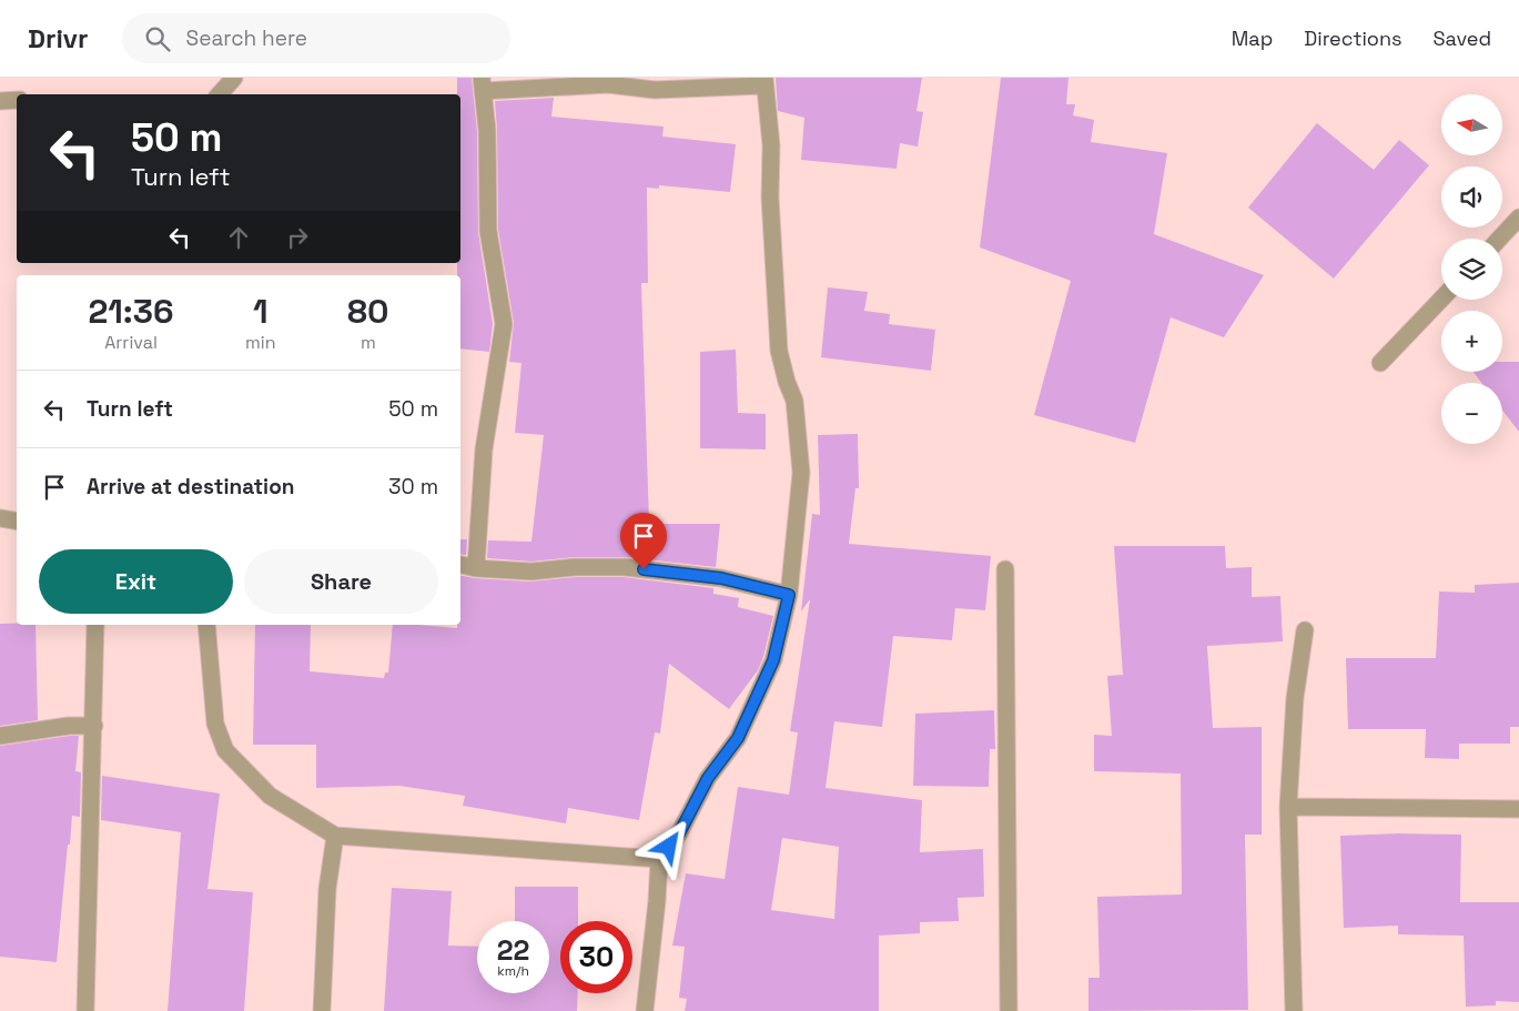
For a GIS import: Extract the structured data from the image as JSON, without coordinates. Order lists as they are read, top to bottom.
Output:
{
  "north": "left",
  "page": {
    "header": "Drivr",
    "search": "Search here",
    "nav": ["Map", "Directions", "Saved"],
    "map_buttons": ["+", "−"],
    "turn": ["50 m", "Turn left"],
    "eta": [
      "21:36",
      "Arrival",
      "1",
      "min",
      "80",
      "m"
    ],
    "list": [
      {
        "name": "Turn left",
        "value": "50 m"
      },
      {
        "name": "Arrive at destination",
        "value": "30 m"
      }
    ],
    "buttons": ["Exit", "Share"],
    "speed": "22 km/h",
    "limit": "30"
  }
}
